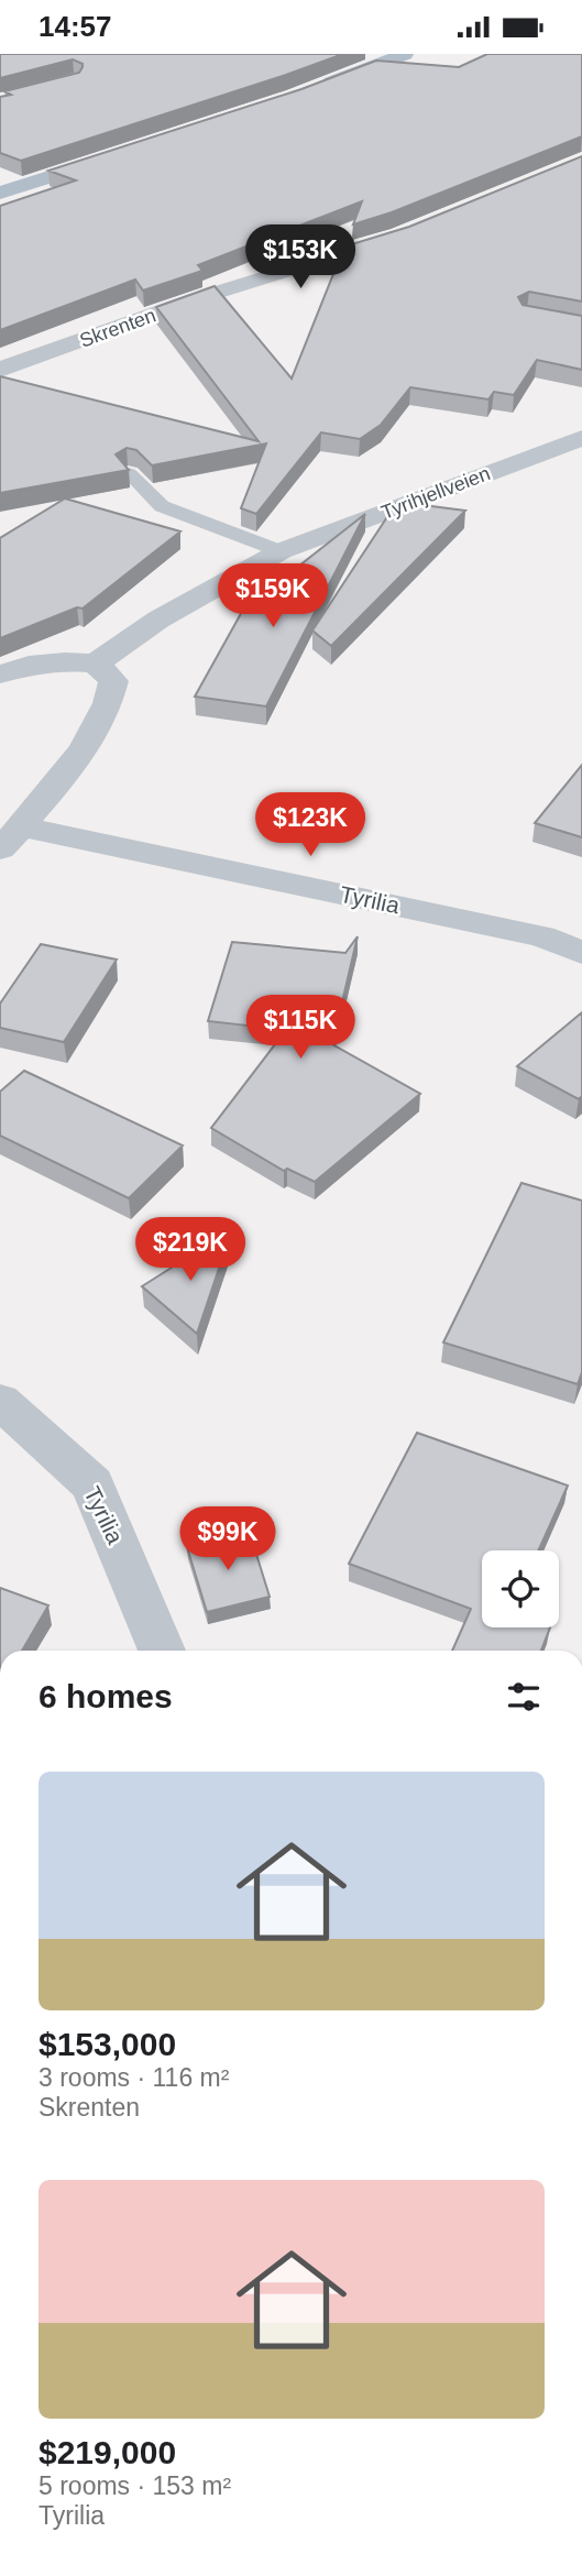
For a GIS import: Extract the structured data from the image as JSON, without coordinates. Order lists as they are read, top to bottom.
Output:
{
  "streets": {
    "street": ["Skrenten", "Tyrihjellveien", "Tyrilia"]
  },
  "crossings": [
    ["Tyrihjellveien", "Tyrilia"]
  ],
  "page": {
    "status": "14:57",
    "price": [
      "$153K",
      "$159K",
      "$123K",
      "$115K",
      "$219K",
      "$99K"
    ],
    "heading": "6 homes",
    "list": [
      {
        "name": "$153,000",
        "note": "3 rooms · 116 m² · Skrenten"
      },
      {
        "name": "$219,000",
        "note": "5 rooms · 153 m² · Tyrilia"
      }
    ]
  }
}
